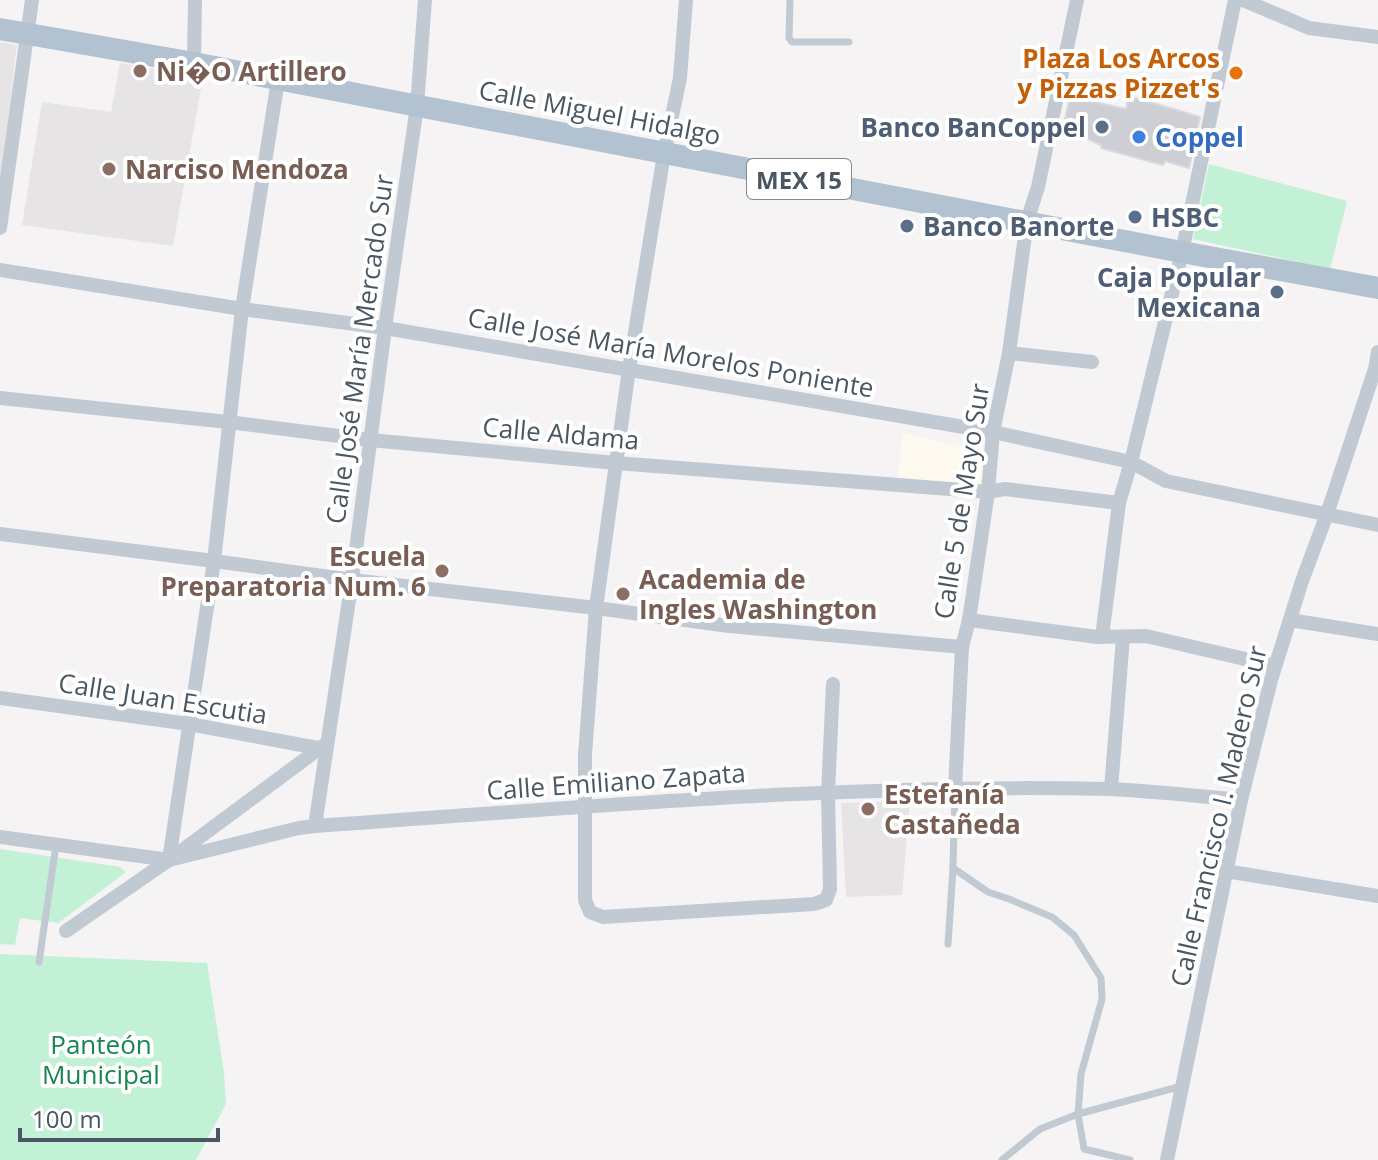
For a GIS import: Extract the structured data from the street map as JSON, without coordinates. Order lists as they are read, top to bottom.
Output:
{
  "streets": {
    "main road": ["Calle Miguel Hidalgo", "MEX 15"],
    "street": [
      "Calle José María Mercado Sur",
      "Calle José María Morelos Poniente",
      "Calle Aldama",
      "Calle 5 de Mayo Sur",
      "Calle Juan Escutia",
      "Calle Emiliano Zapata",
      "Calle Francisco I. Madero Sur"
    ]
  },
  "crossings": [
    ["Calle Miguel Hidalgo", "Calle José María Mercado Sur"],
    ["Calle Miguel Hidalgo", "Calle 5 de Mayo Sur"],
    ["Calle José María Mercado Sur", "Calle José María Morelos Poniente"],
    ["Calle José María Mercado Sur", "Calle Aldama"],
    ["Calle José María Mercado Sur", "Calle Juan Escutia"],
    ["Calle José María Mercado Sur", "Calle Emiliano Zapata"],
    ["Calle José María Morelos Poniente", "Calle 5 de Mayo Sur"],
    ["Calle José María Morelos Poniente", "Calle Francisco I. Madero Sur"],
    ["Calle Aldama", "Calle 5 de Mayo Sur"],
    ["Calle 5 de Mayo Sur", "Calle Emiliano Zapata"],
    ["Calle Emiliano Zapata", "Calle Francisco I. Madero Sur"]
  ],
  "parks": ["Panteón Municipal"],
  "places": [
    "Ni�O Artillero",
    "Plaza Los Arcos y Pizzas Pizzet's",
    "Banco BanCoppel",
    "Coppel",
    "Narciso Mendoza",
    "HSBC",
    "Banco Banorte",
    "Caja Popular Mexicana",
    "Escuela Preparatoria Num. 6",
    "Academia de Ingles Washington",
    "Estefanía Castañeda"
  ],
  "scale_bar": "100 m"
}
